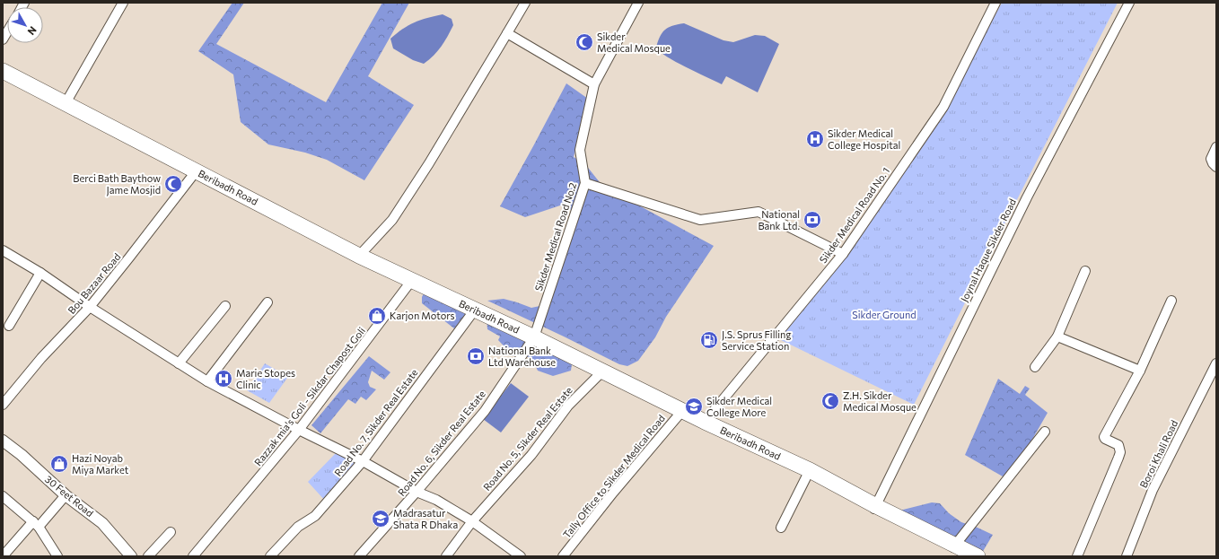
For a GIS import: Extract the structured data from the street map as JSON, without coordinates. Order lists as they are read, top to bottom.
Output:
{
  "streets": {
    "highway": ["Beribadh Road"],
    "street": [
      "Sikder Medical Road No. 1",
      "Sikder Medical Road No.2",
      "Joynal Haque Sikder Road",
      "Bou Bazaar Road",
      "Razzak mia's Goli - Sikdar Chapost Goli",
      "Road No. 7, Sikder Real Estate",
      "Road No. 5, Sikder Real Estate",
      "Road No. 6, Sikder Real Estate",
      "Boroi Khali Road",
      "Tally Office to Sikder Medical Road",
      "30 Feet Road"
    ]
  },
  "crossings": [
    ["Beribadh Road", "Sikder Medical Road No. 1"],
    ["Beribadh Road", "Sikder Medical Road No.2"],
    ["Beribadh Road", "Joynal Haque Sikder Road"],
    ["Beribadh Road", "Bou Bazaar Road"],
    ["Beribadh Road", "Razzak mia's Goli - Sikdar Chapost Goli"],
    ["Beribadh Road", "Road No. 7, Sikder Real Estate"],
    ["Beribadh Road", "Road No. 5, Sikder Real Estate"],
    ["Beribadh Road", "Road No. 6, Sikder Real Estate"],
    ["Beribadh Road", "Tally Office to Sikder Medical Road"],
    ["Sikder Medical Road No.2", "Road No. 6, Sikder Real Estate"]
  ],
  "parks": ["Sikder Ground"],
  "places": {
    "mosque": ["Sikder Medical Mosque", "Berci Bath Baythow Jame Mosjid", "Z.H. Sikder Medical Mosque"],
    "hospital": ["Sikder Medical College Hospital", "Marie Stopes Clinic"],
    "bank": ["National Bank Ltd.", "National Bank Ltd Warehouse"],
    "shop": ["Karjon Motors", "Hazi Noyab Miya Market"],
    "fuel station": ["J.S. Sprus Filling Service Station"],
    "school or university": ["Sikder Medical College More", "Madrasatur Shata R Dhaka"]
  },
  "north": "bottom right"
}
